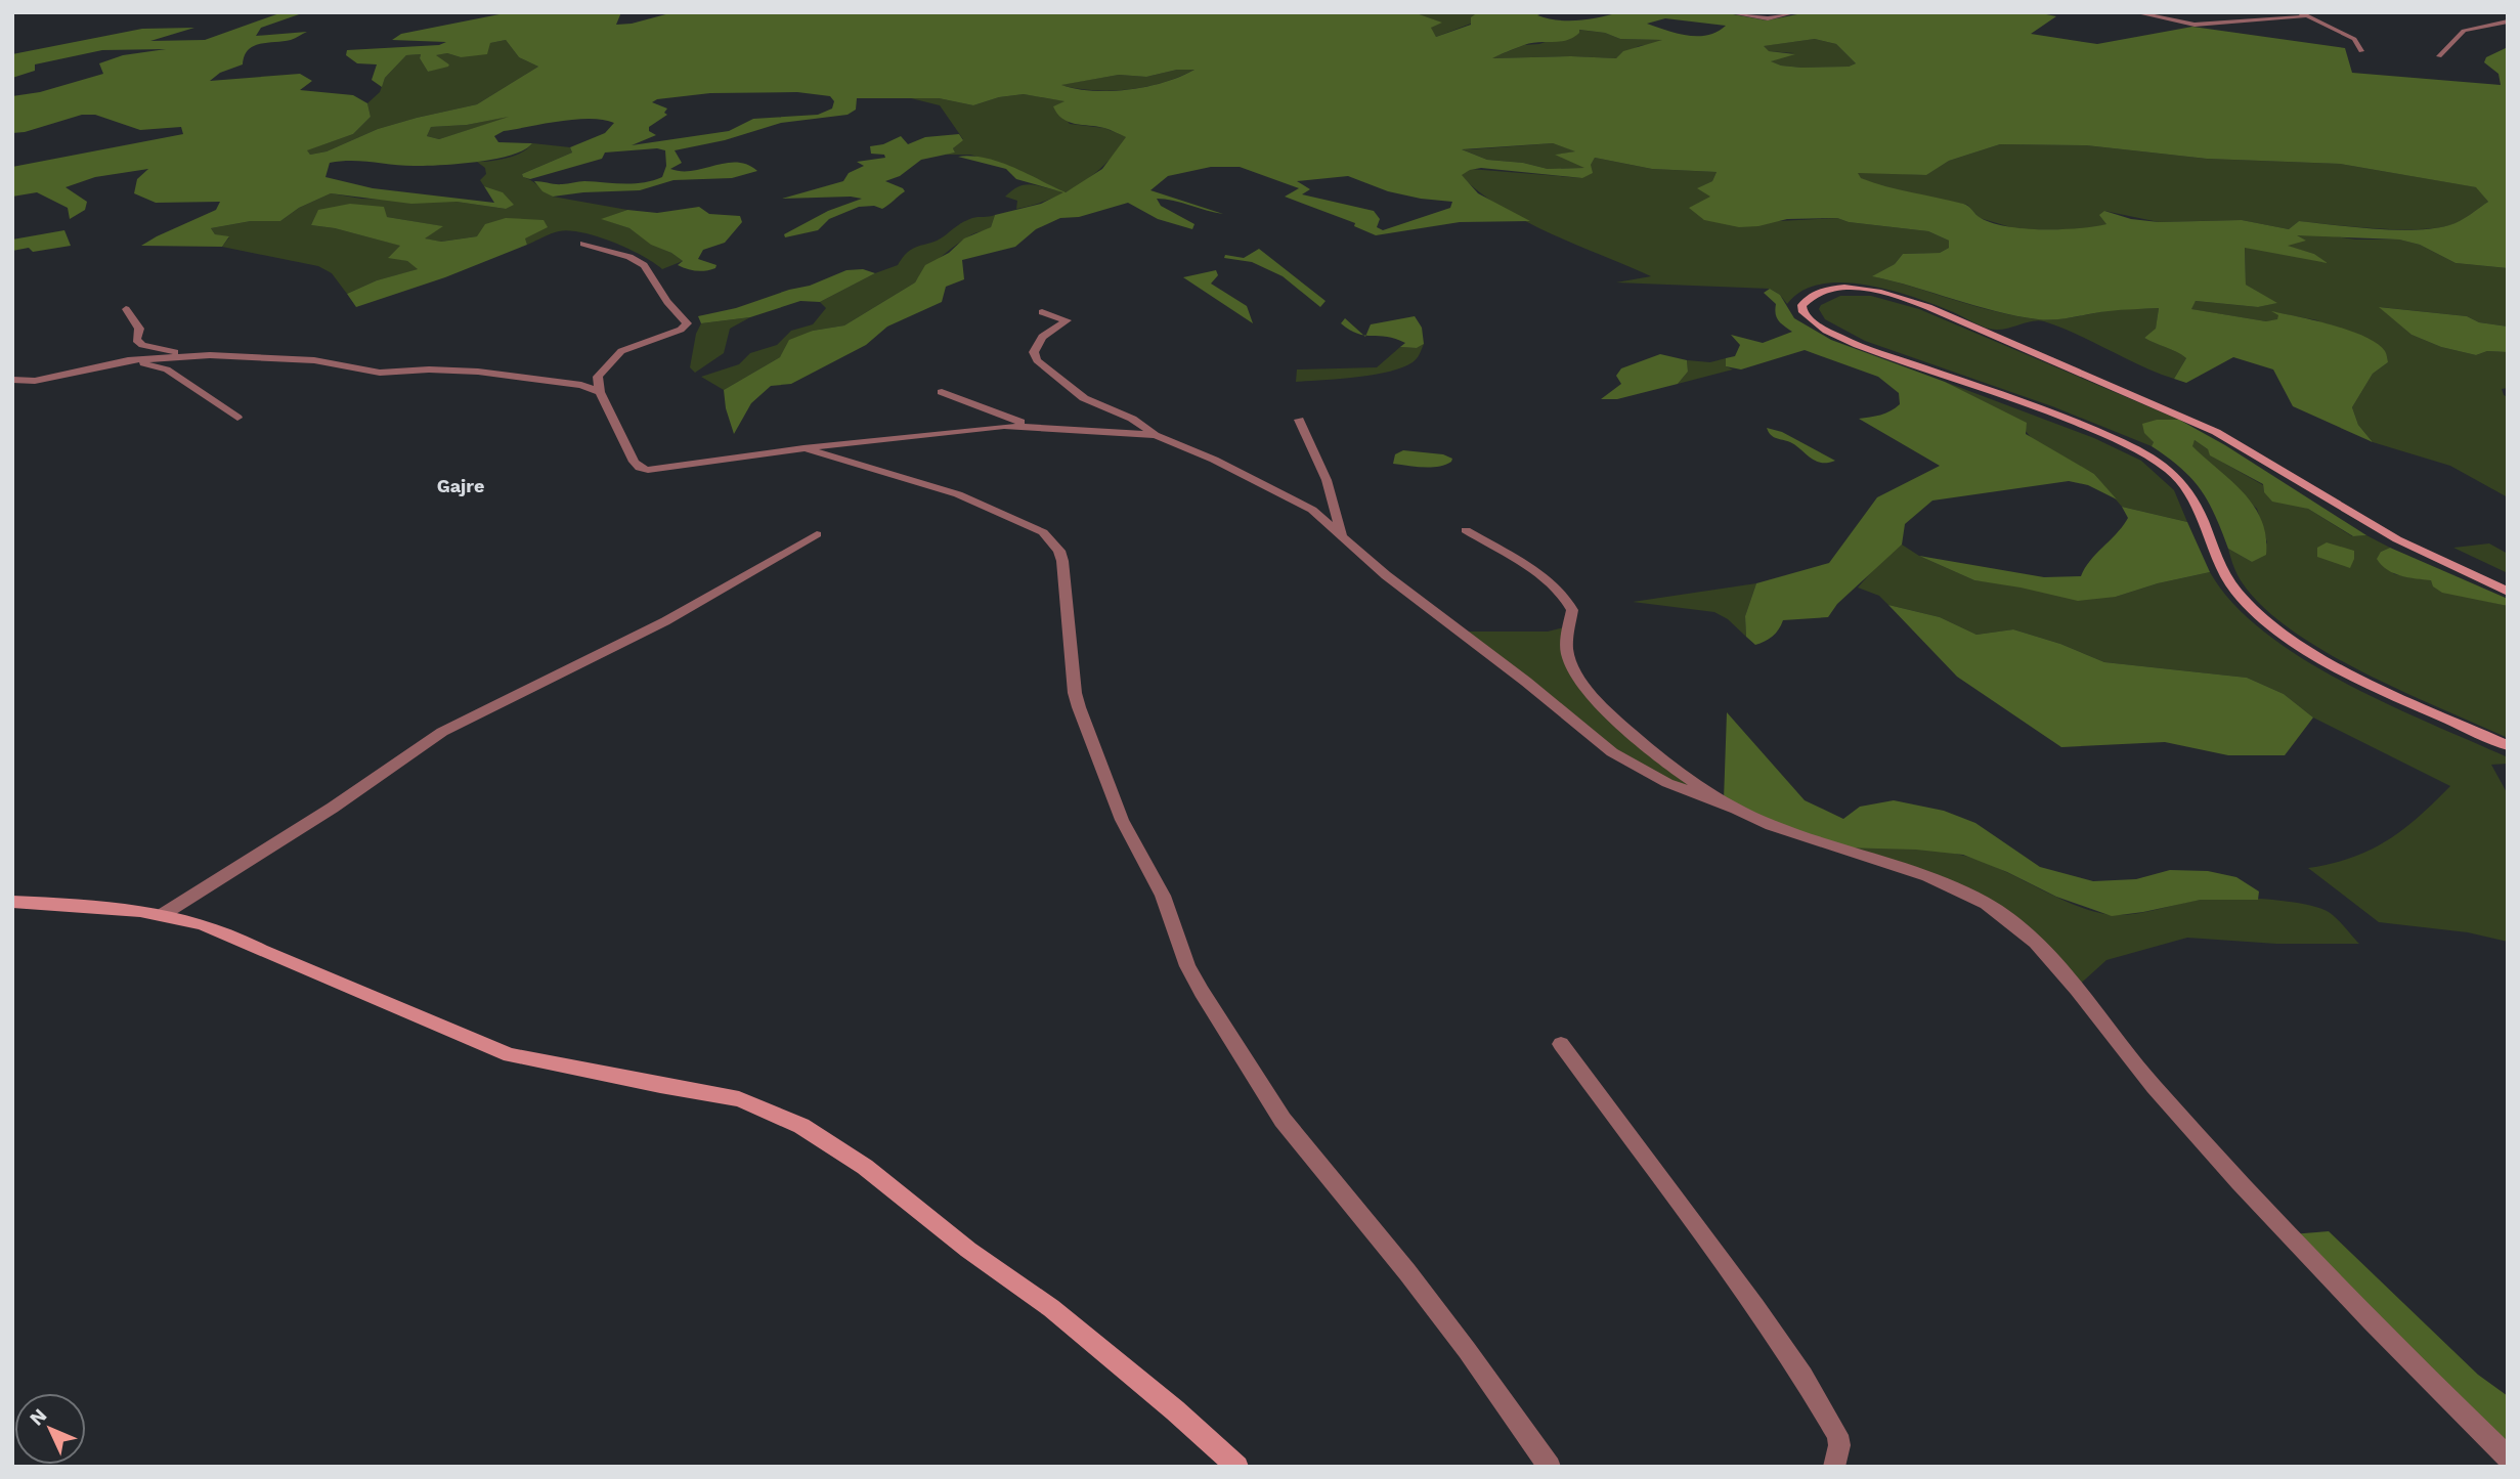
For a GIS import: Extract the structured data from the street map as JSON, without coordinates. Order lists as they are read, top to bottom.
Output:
{
  "districts": ["Gajre"],
  "north": "top left"
}
